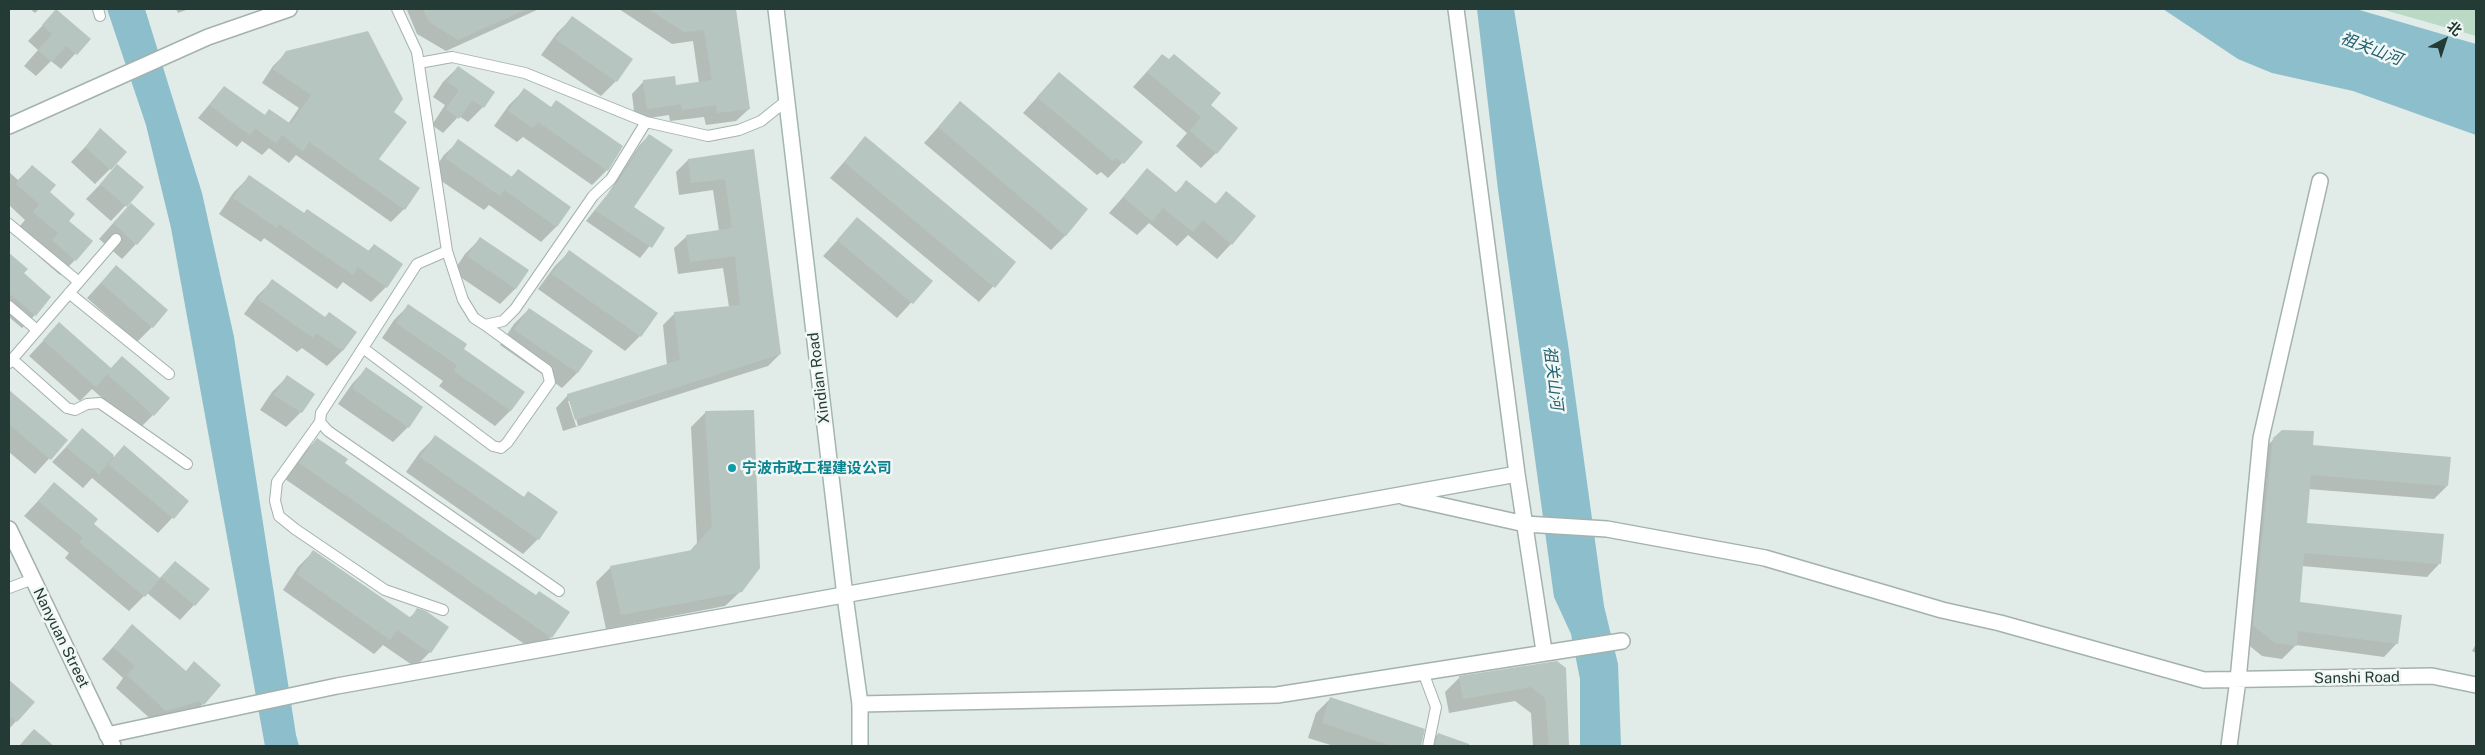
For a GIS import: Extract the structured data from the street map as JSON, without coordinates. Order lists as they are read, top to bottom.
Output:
{
  "streets": {
    "street": ["Xindian Road", "Nanyuan Street", "Sanshi Road"]
  },
  "water": ["祖关山河"],
  "places": ["宁波市政工程建设公司"],
  "north": "top right"
}
